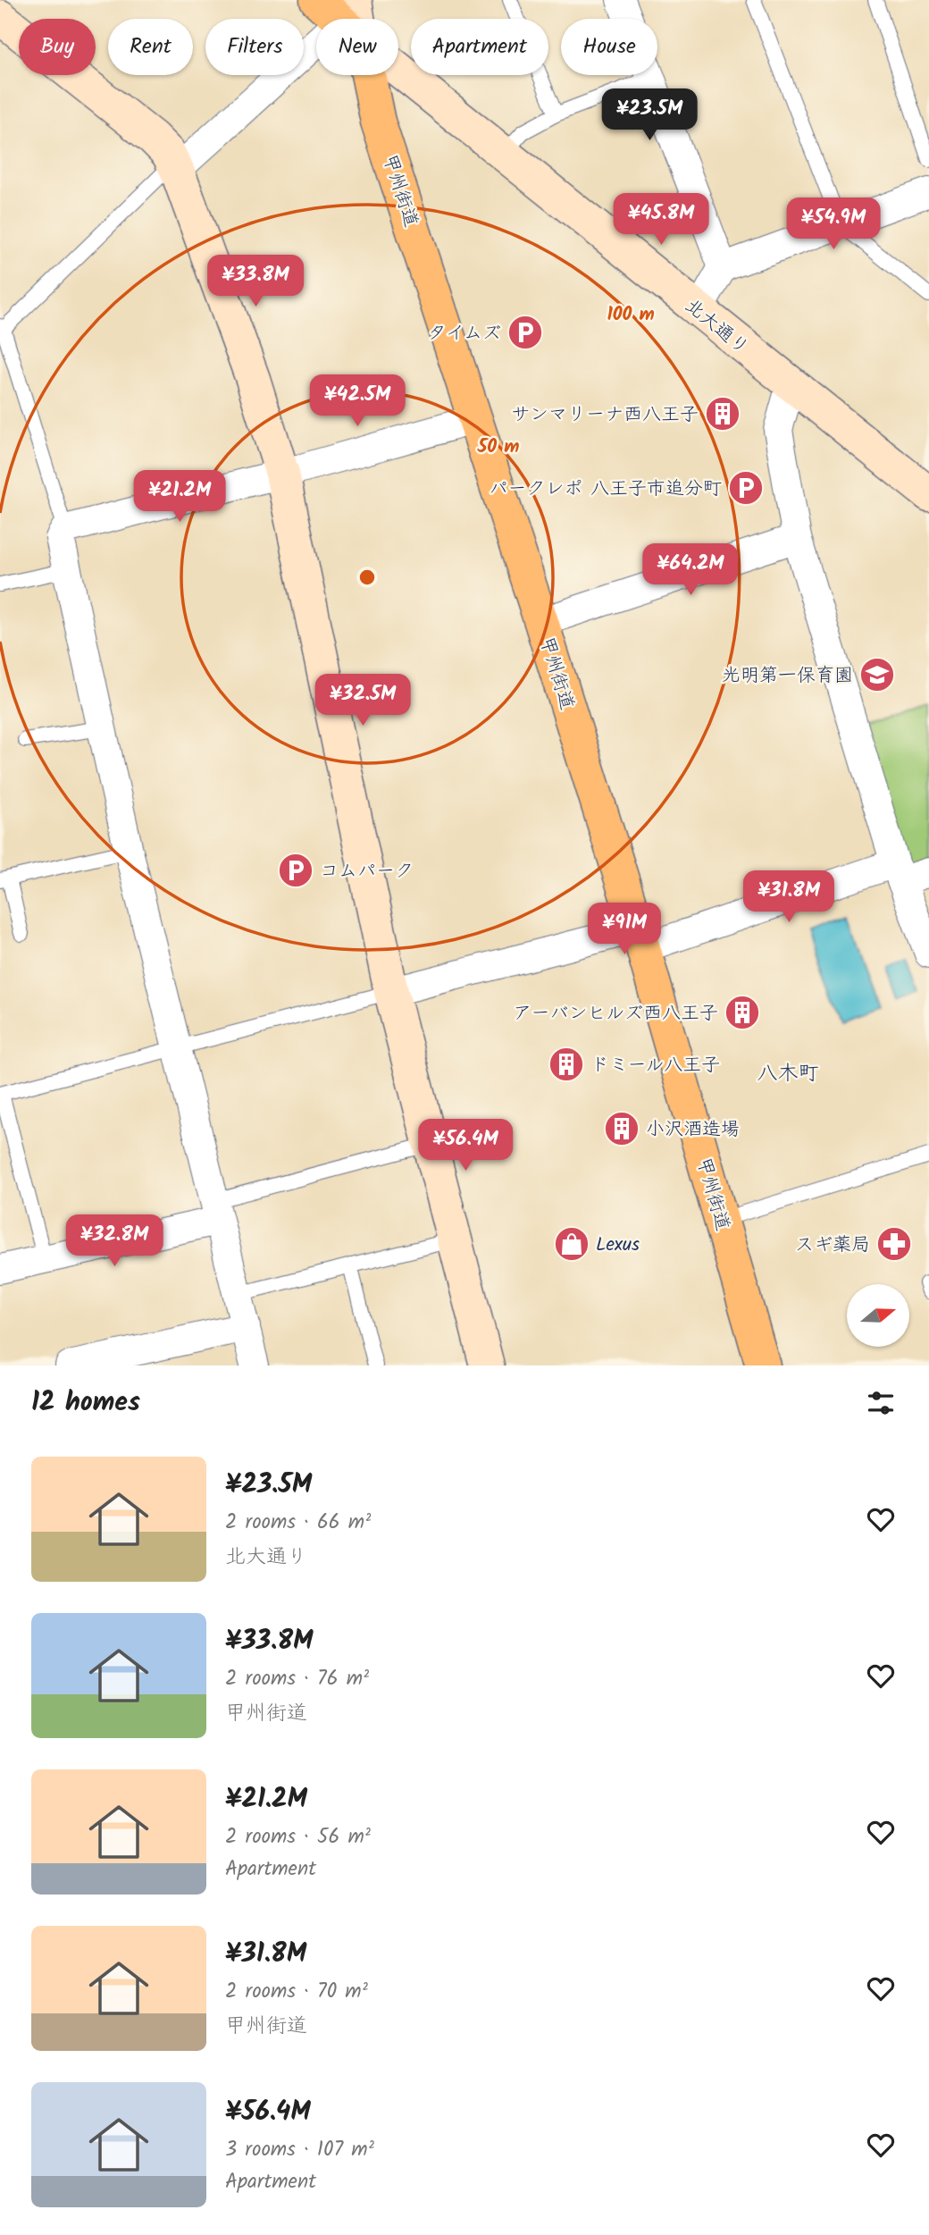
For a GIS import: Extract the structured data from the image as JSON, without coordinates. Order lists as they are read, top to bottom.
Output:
{
  "streets": {
    "highway": ["甲州街道"],
    "street": ["北大通り"]
  },
  "crossings": [
    ["甲州街道", "北大通り"]
  ],
  "districts": ["八木町"],
  "places": {
    "parking": ["タイムズ", "パークレポ 八王子市追分町", "コムパーク"],
    "building": [
      "サンマリーナ西八王子",
      "アーバンヒルズ西八王子",
      "ドミール八王子",
      "小沢酒造場"
    ],
    "school or university": ["光明第一保育園"],
    "shop": ["Lexus"],
    "pharmacy": ["スギ薬局"]
  },
  "north": "right",
  "page": {
    "chip": [
      "Buy",
      "Rent",
      "Filters",
      "New",
      "Apartment",
      "House"
    ],
    "price": [
      "¥23.5M",
      "¥45.8M",
      "¥54.9M",
      "¥33.8M",
      "¥42.5M",
      "¥21.2M",
      "¥64.2M",
      "¥32.5M",
      "¥31.8M",
      "¥91M",
      "¥56.4M",
      "¥32.8M"
    ],
    "heading": "12 homes",
    "list": [
      {
        "name": "¥23.5M",
        "note": "2 rooms · 66 m² · 北大通り"
      },
      {
        "name": "¥33.8M",
        "note": "2 rooms · 76 m² · 甲州街道"
      },
      {
        "name": "¥21.2M",
        "note": "2 rooms · 56 m² · Apartment"
      },
      {
        "name": "¥31.8M",
        "note": "2 rooms · 70 m² · 甲州街道"
      },
      {
        "name": "¥56.4M",
        "note": "3 rooms · 107 m² · Apartment"
      }
    ]
  },
  "rings": ["100 m", "50 m"]
}
